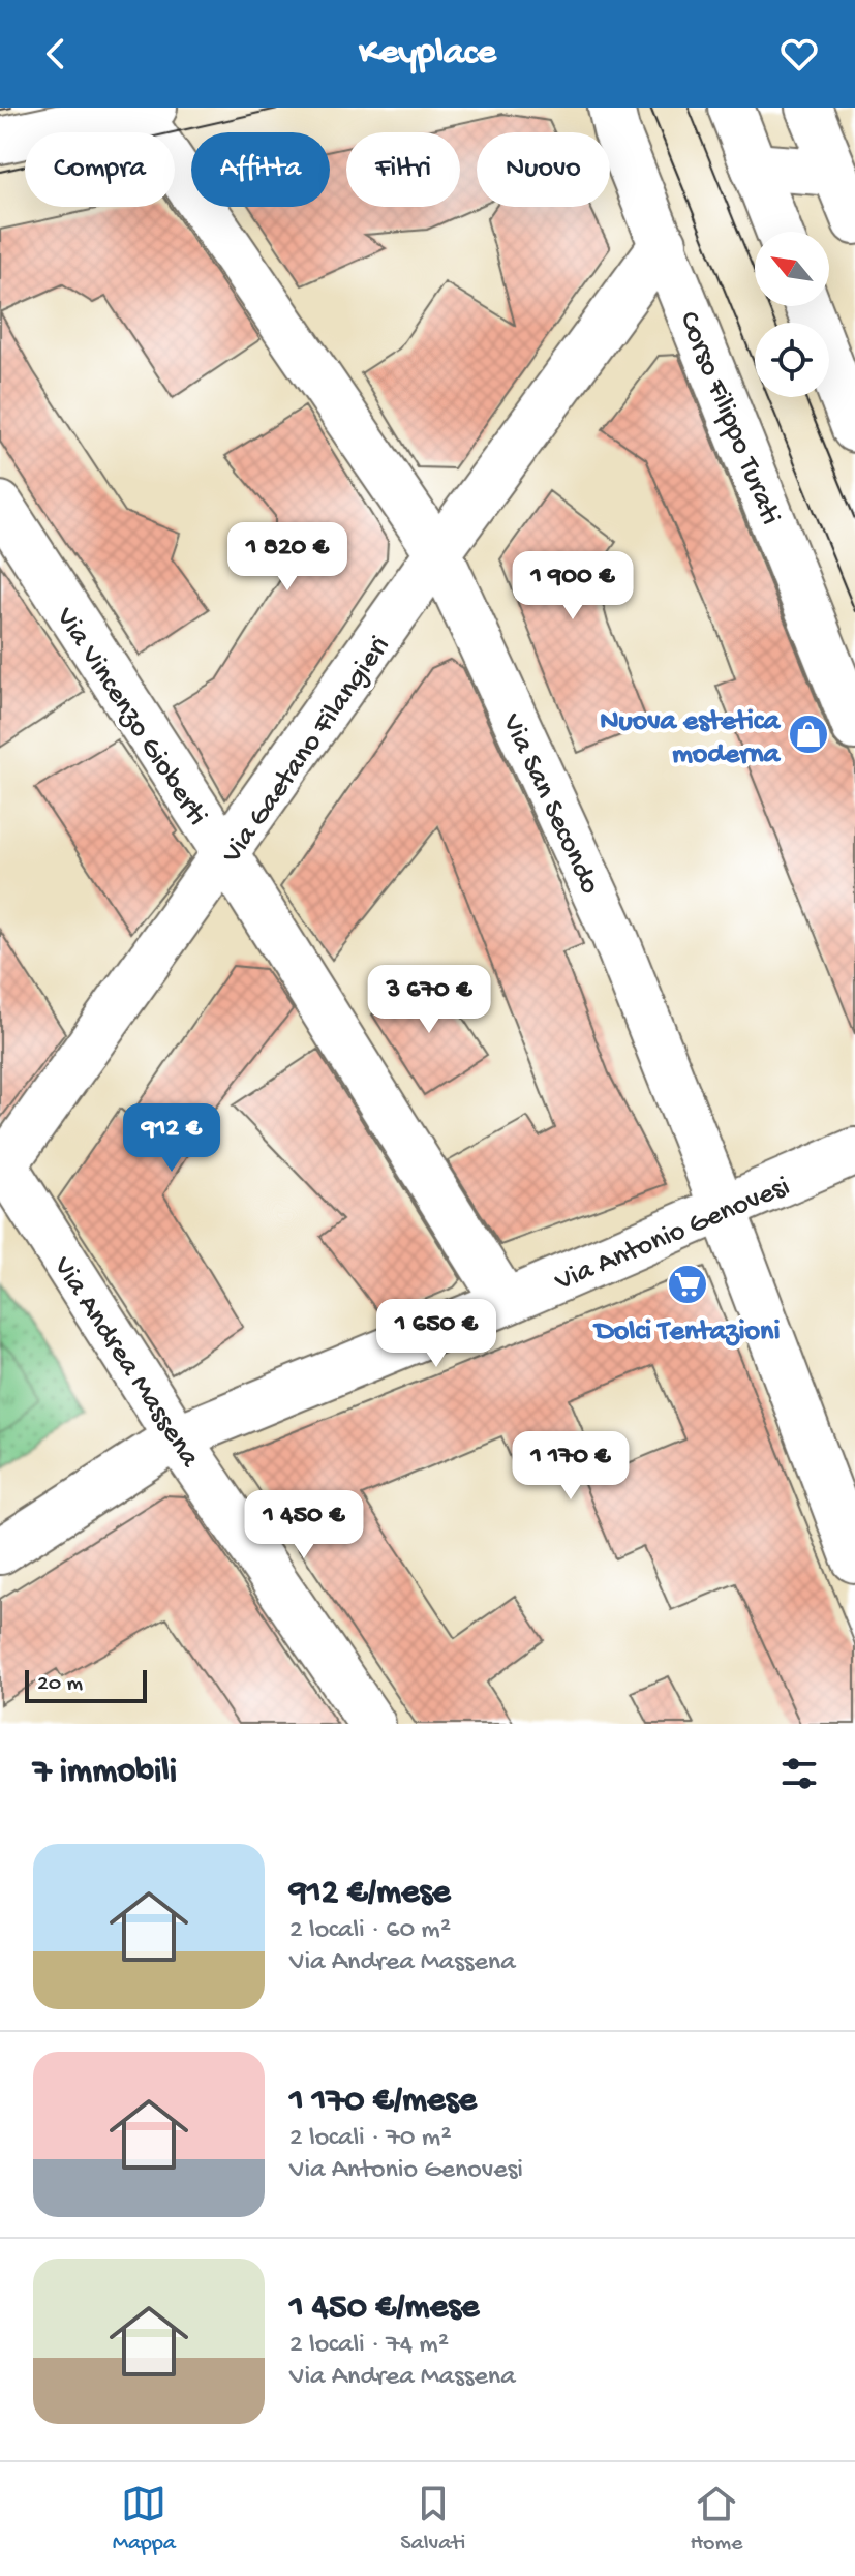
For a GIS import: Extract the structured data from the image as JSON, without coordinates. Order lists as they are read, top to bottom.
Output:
{
  "streets": {
    "street": [
      "Corso Filippo Turati",
      "Via Vincenzo Gioberti",
      "Via Gaetano Filangieri",
      "Via San Secondo",
      "Via Antonio Genovesi",
      "Via Andrea Massena"
    ]
  },
  "crossings": [
    ["Corso Filippo Turati", "Via Gaetano Filangieri"],
    ["Via Vincenzo Gioberti", "Via Gaetano Filangieri"],
    ["Via Vincenzo Gioberti", "Via Antonio Genovesi"],
    ["Via Gaetano Filangieri", "Via San Secondo"],
    ["Via Gaetano Filangieri", "Via Andrea Massena"],
    ["Via San Secondo", "Via Antonio Genovesi"],
    ["Via Antonio Genovesi", "Via Andrea Massena"]
  ],
  "places": {
    "shop": ["Nuova estetica moderna"],
    "supermarket": ["Dolci Tentazioni"]
  },
  "scale_bar": "20 m",
  "north": "top left",
  "page": {
    "header": "Keyplace",
    "chip": [
      "Compra",
      "Affitta",
      "Filtri",
      "Nuovo"
    ],
    "price": [
      "1 820 €",
      "1 900 €",
      "3 670 €",
      "912 €",
      "1 650 €",
      "1 170 €",
      "1 450 €"
    ],
    "scale": "20 m",
    "heading": "7 immobili",
    "list": [
      {
        "name": "912 €/mese",
        "note": "2 locali · 60 m² · Via Andrea Massena"
      },
      {
        "name": "1 170 €/mese",
        "note": "2 locali · 70 m² · Via Antonio Genovesi"
      },
      {
        "name": "1 450 €/mese",
        "note": "2 locali · 74 m² · Via Andrea Massena"
      }
    ],
    "tabs": ["Mappa", "Salvati", "Home"]
  }
}
